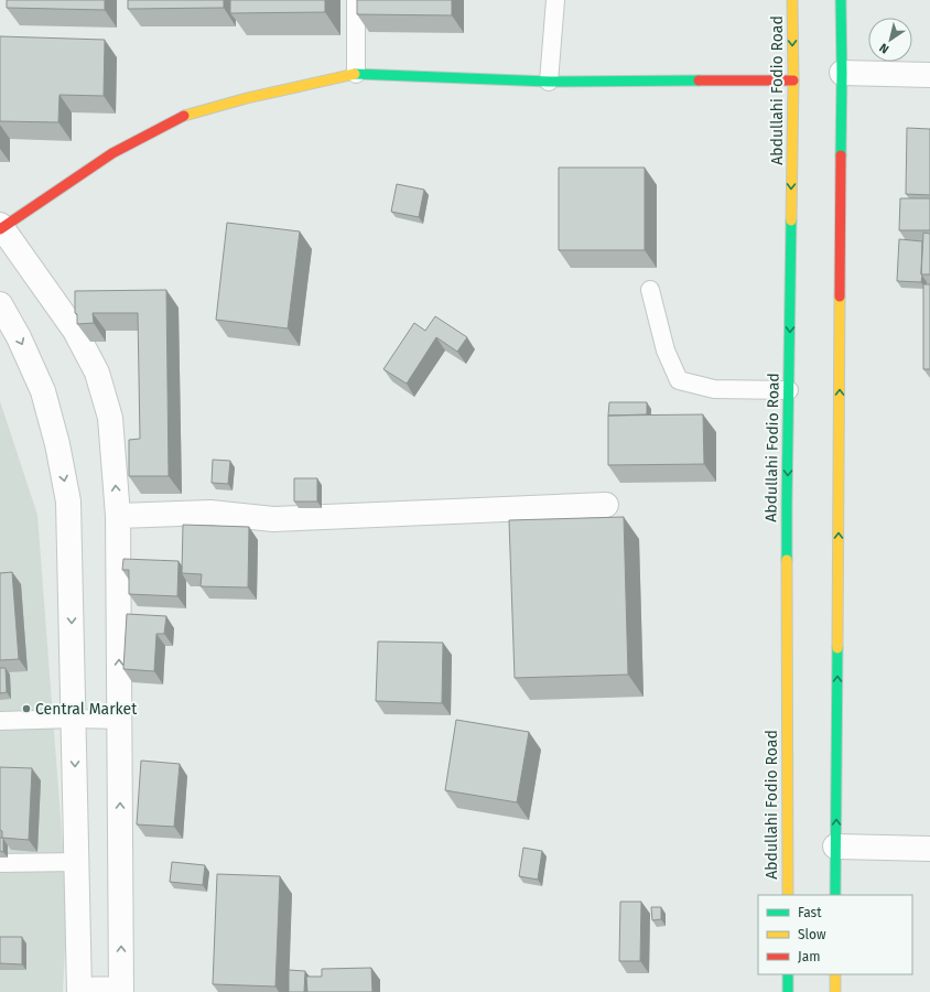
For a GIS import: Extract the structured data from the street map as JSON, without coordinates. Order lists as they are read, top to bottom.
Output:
{
  "streets": {
    "main road": ["Abdullahi Fodio Road"]
  },
  "places": ["Central Market"],
  "legend": ["Fast", "Slow", "Jam"],
  "north": "bottom left"
}
